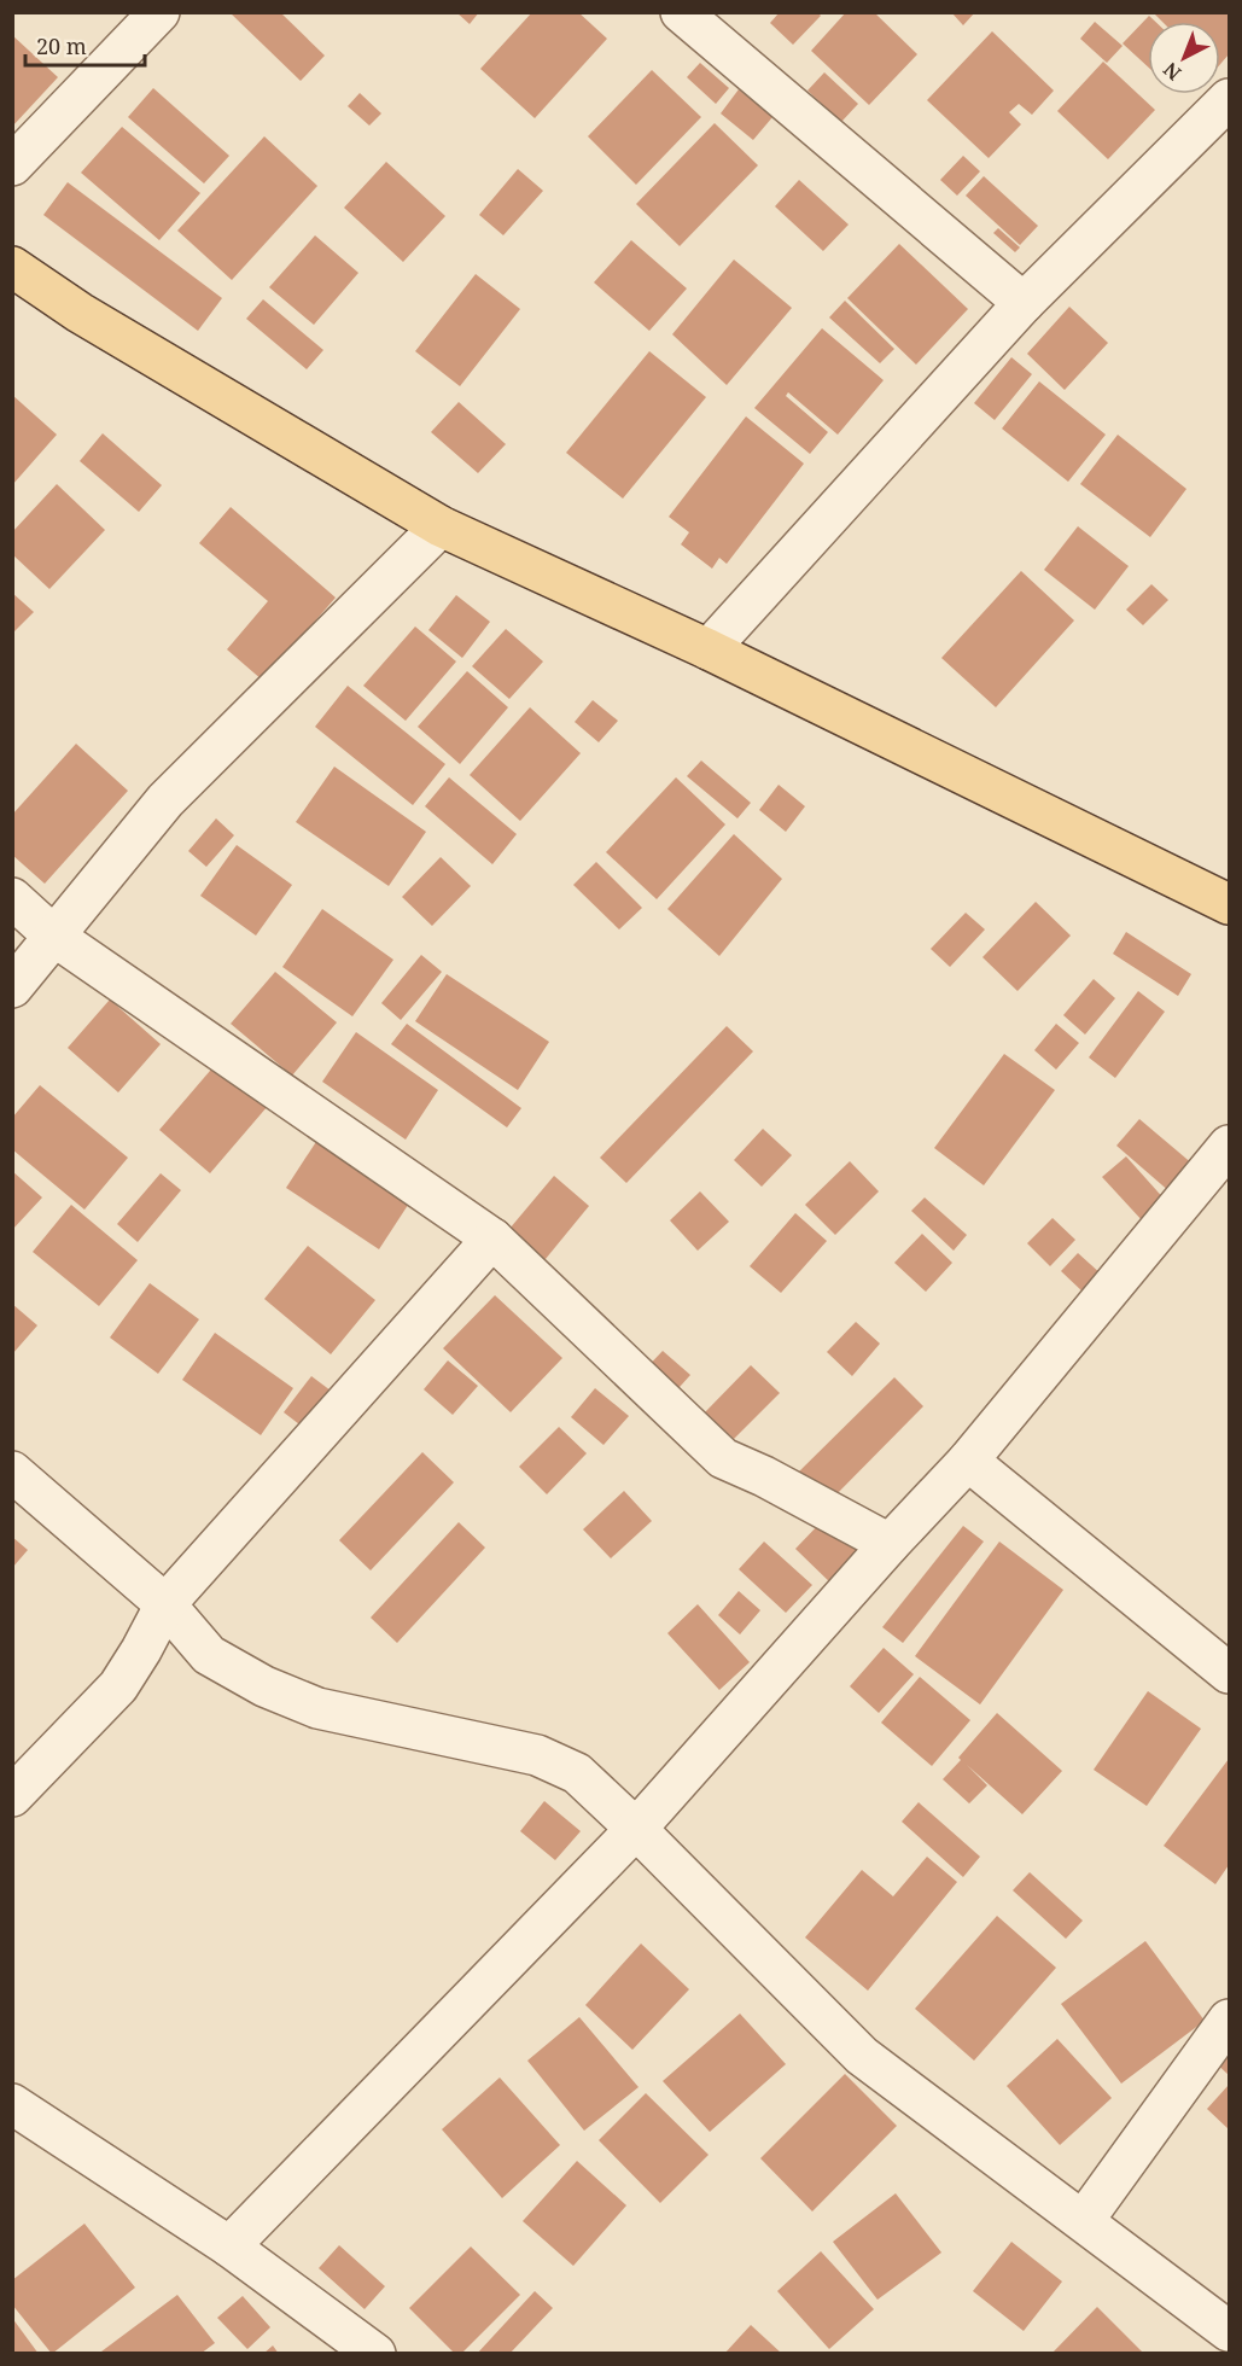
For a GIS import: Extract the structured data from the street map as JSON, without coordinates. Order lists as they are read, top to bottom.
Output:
{
  "scale_bar": "20 m",
  "north": "bottom left"
}
